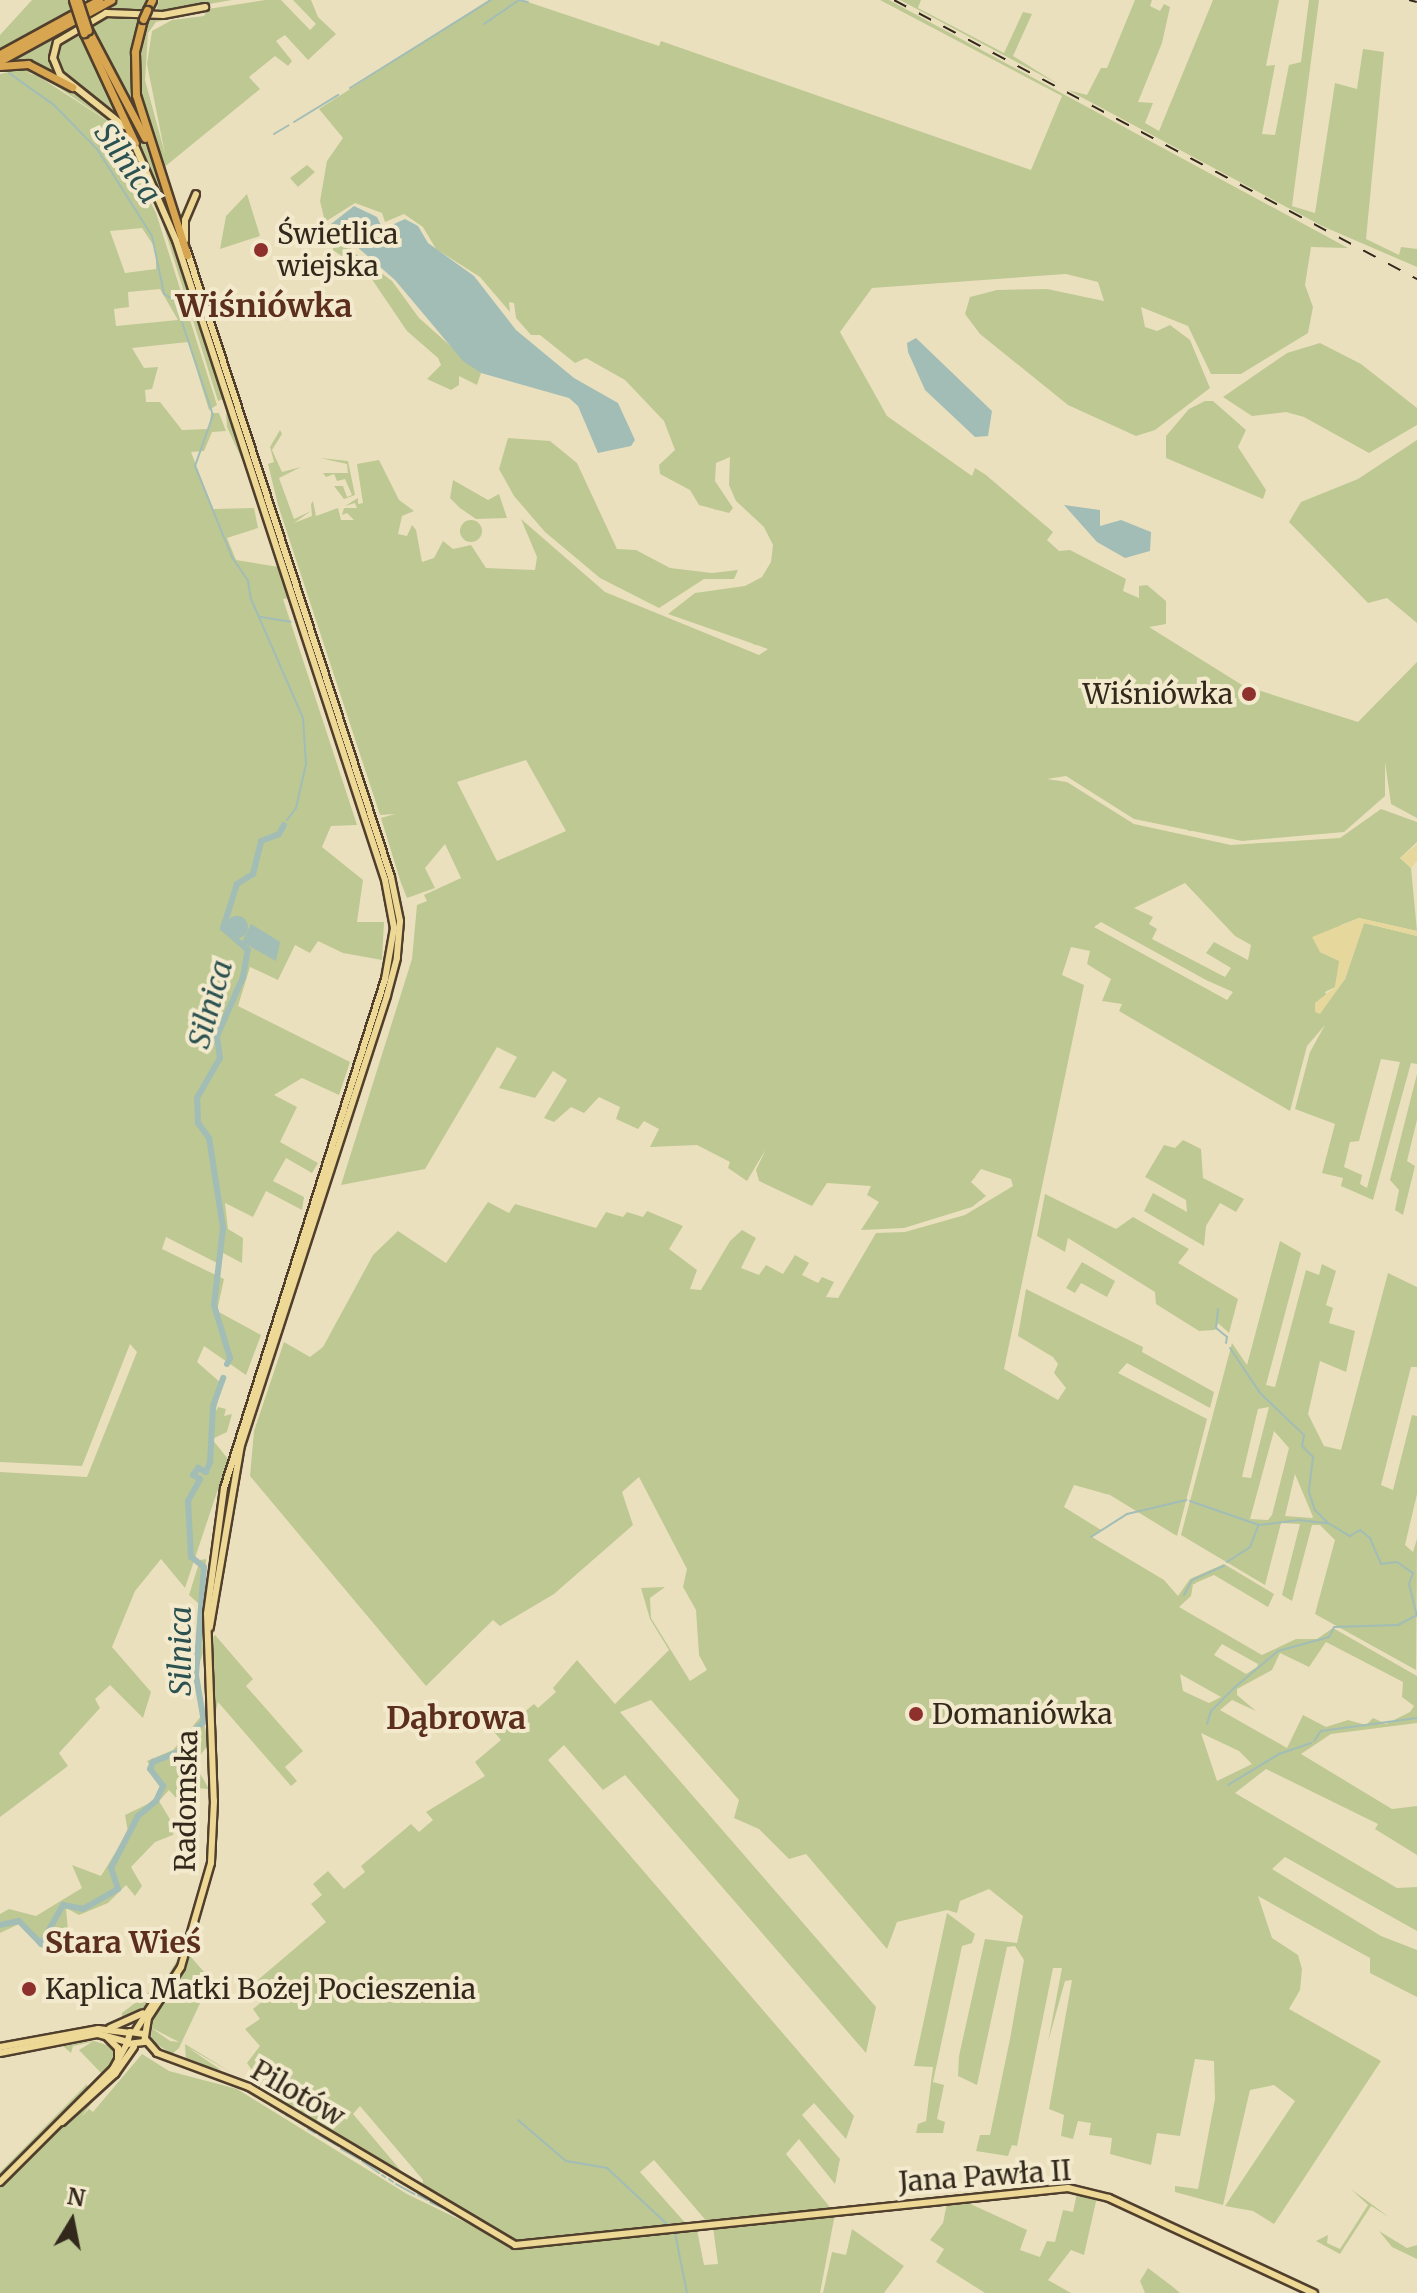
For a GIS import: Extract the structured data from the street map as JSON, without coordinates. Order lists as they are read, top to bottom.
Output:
{
  "streets": {
    "main road": ["Radomska", "Pilotów", "Jana Pawła II"]
  },
  "crossings": [
    ["Radomska", "Pilotów"],
    ["Pilotów", "Jana Pawła II"]
  ],
  "districts": ["Wiśniówka", "Dąbrowa", "Stara Wieś"],
  "water": ["Silnica"],
  "places": [
    "Świetlica wiejska",
    "Wiśniówka",
    "Domaniówka",
    "Kaplica Matki Bożej Pocieszenia"
  ],
  "north": "top"
}
